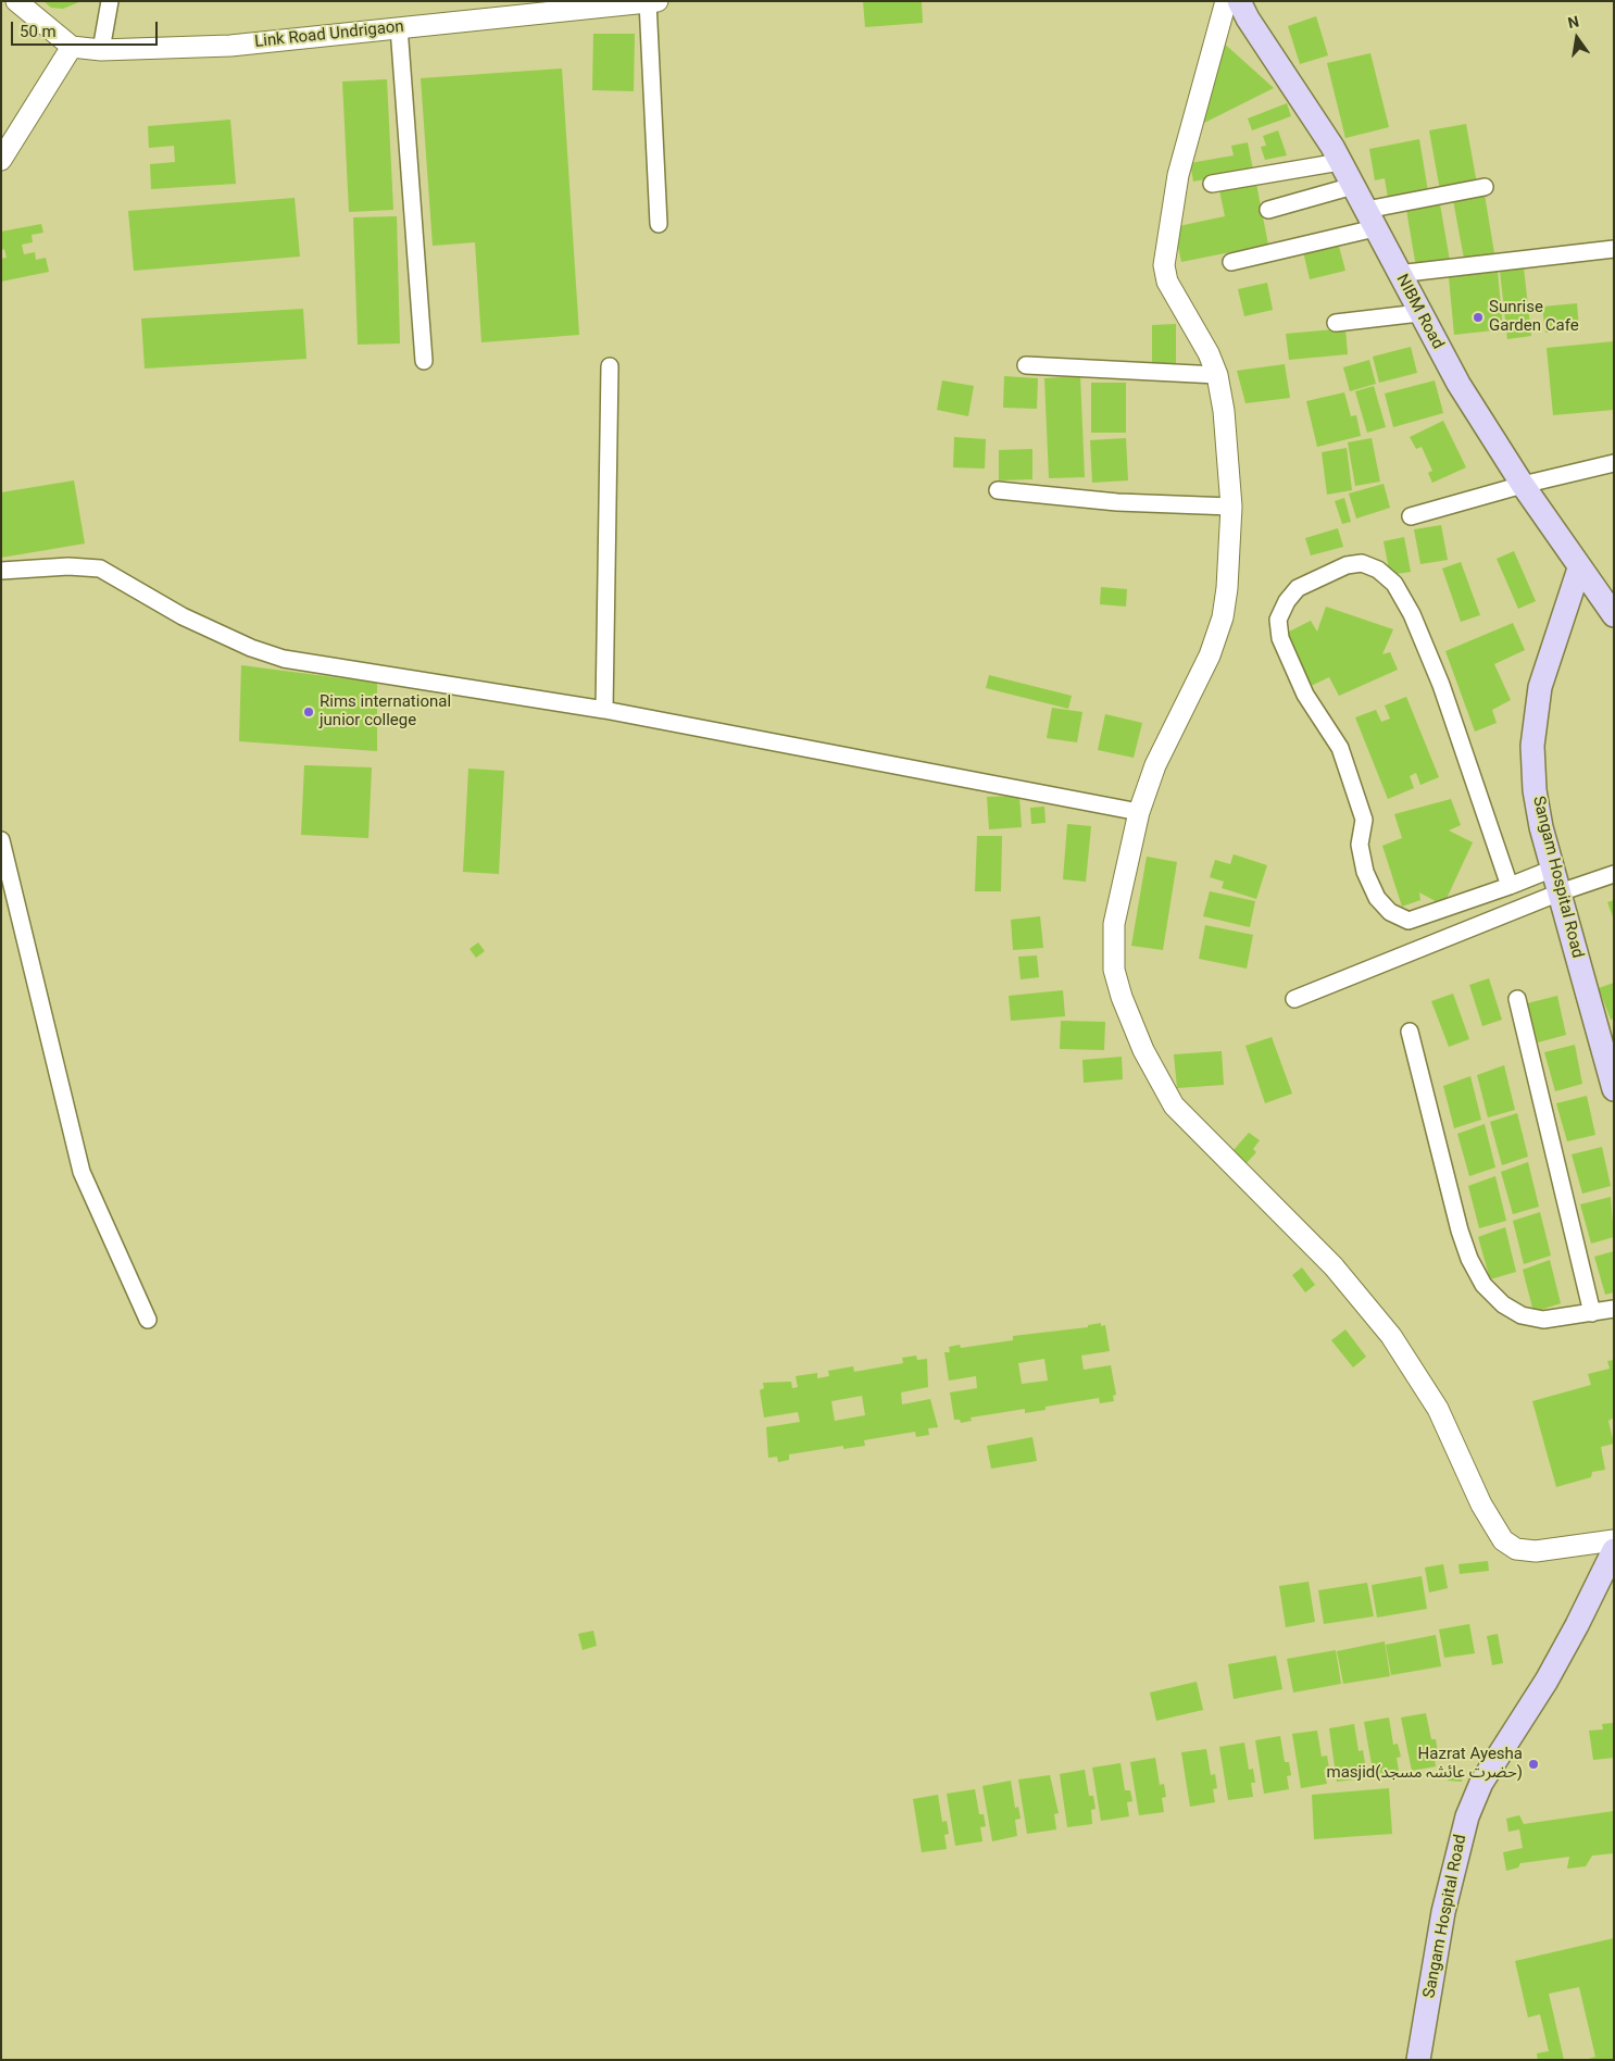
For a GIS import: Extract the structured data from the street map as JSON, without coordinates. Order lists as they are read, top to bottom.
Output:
{
  "streets": {
    "main road": ["NIBM Road", "Sangam Hospital Road"],
    "street": ["Link Road Undrigaon"]
  },
  "crossings": [
    ["NIBM Road", "Sangam Hospital Road"]
  ],
  "places": ["Sunrise Garden Cafe", "Rims international junior college", "Hazrat Ayesha masjid(حضرت عائشہ مسجد)"],
  "scale_bar": "50 m",
  "north": "top"
}
